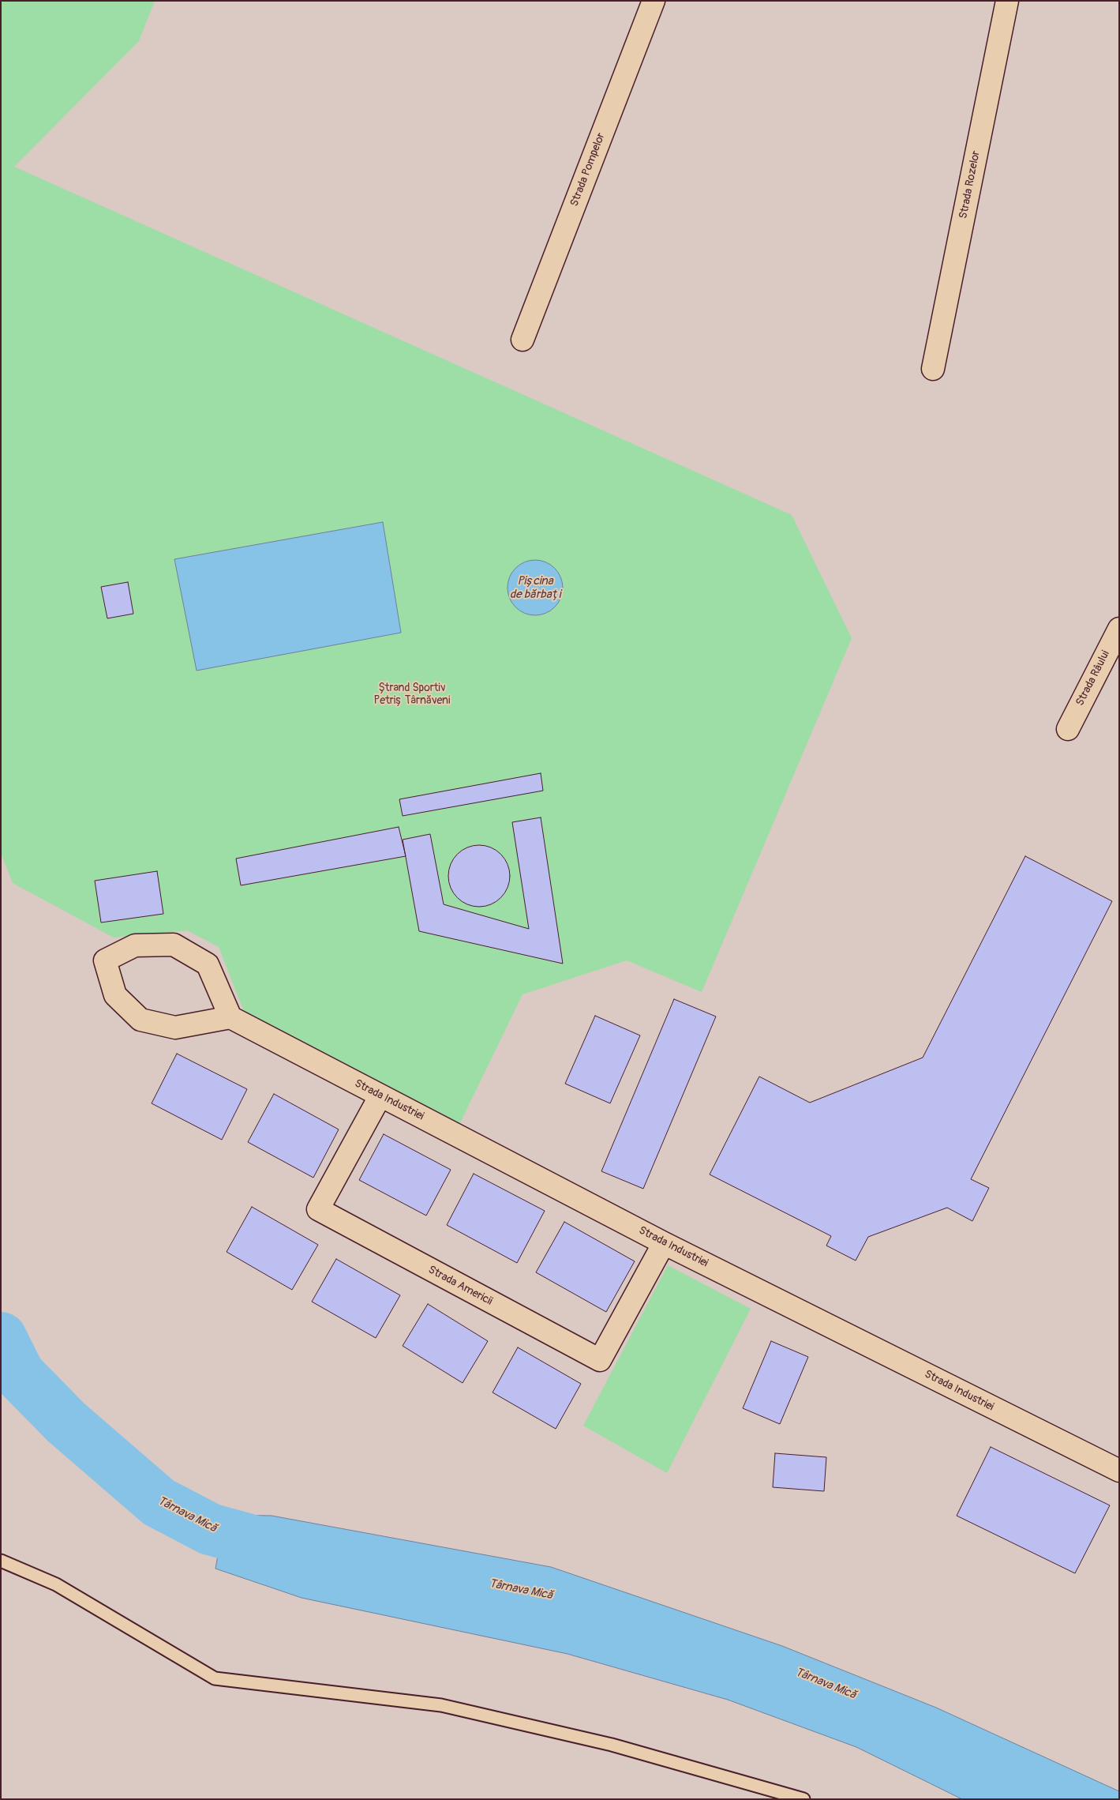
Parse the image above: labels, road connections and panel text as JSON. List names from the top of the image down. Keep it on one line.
{"streets":{"street":["Strada Pompelor","Strada Rozelor","Strada Râului","Strada Industriei","Strada Americii"]},"crossings":[["Strada Industriei","Strada Americii"]],"water":["Pișcina de bărbați","Târnava Mică"],"parks":["Ștrand Sportiv Petriș Târnăveni"]}
